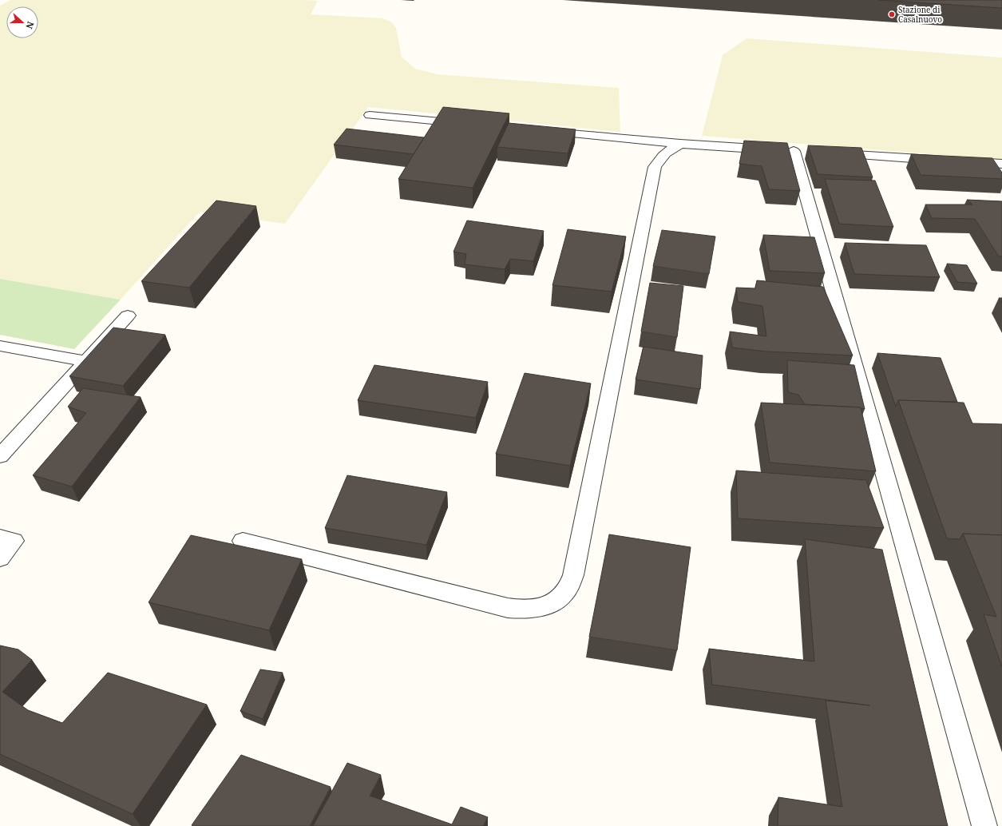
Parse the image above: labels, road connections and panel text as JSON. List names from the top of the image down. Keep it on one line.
{"places":["Stazione di Casalnuovo"],"north":"right"}
